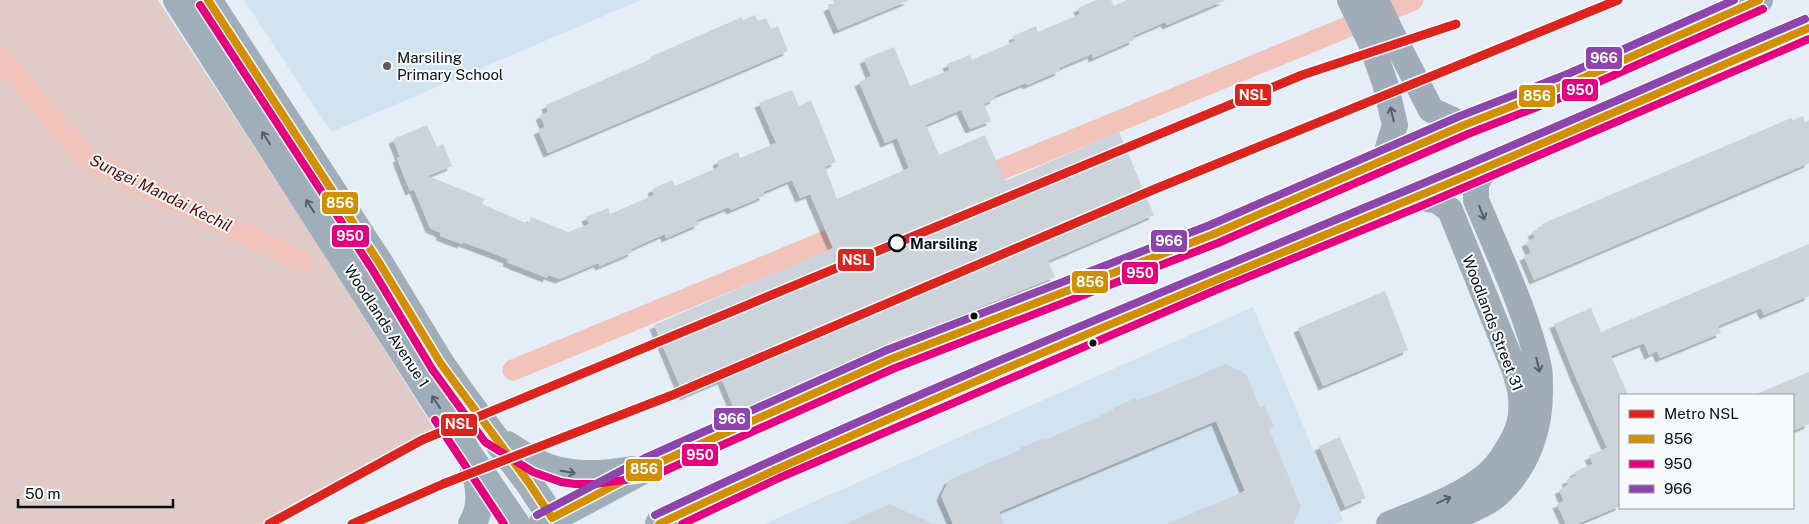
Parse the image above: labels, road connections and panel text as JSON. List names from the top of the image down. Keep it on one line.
{"streets":{"main road":["Woodlands Avenue 1"],"street":["Woodlands Street 31"]},"water":["Sungei Mandai Kechil"],"places":["Marsiling Primary School","Marsiling"],"lines":["metro line NSL","transit line 856","transit line 966","transit line 950"],"legend":["Metro NSL","856","950","966"],"scale_bar":"50 m"}
